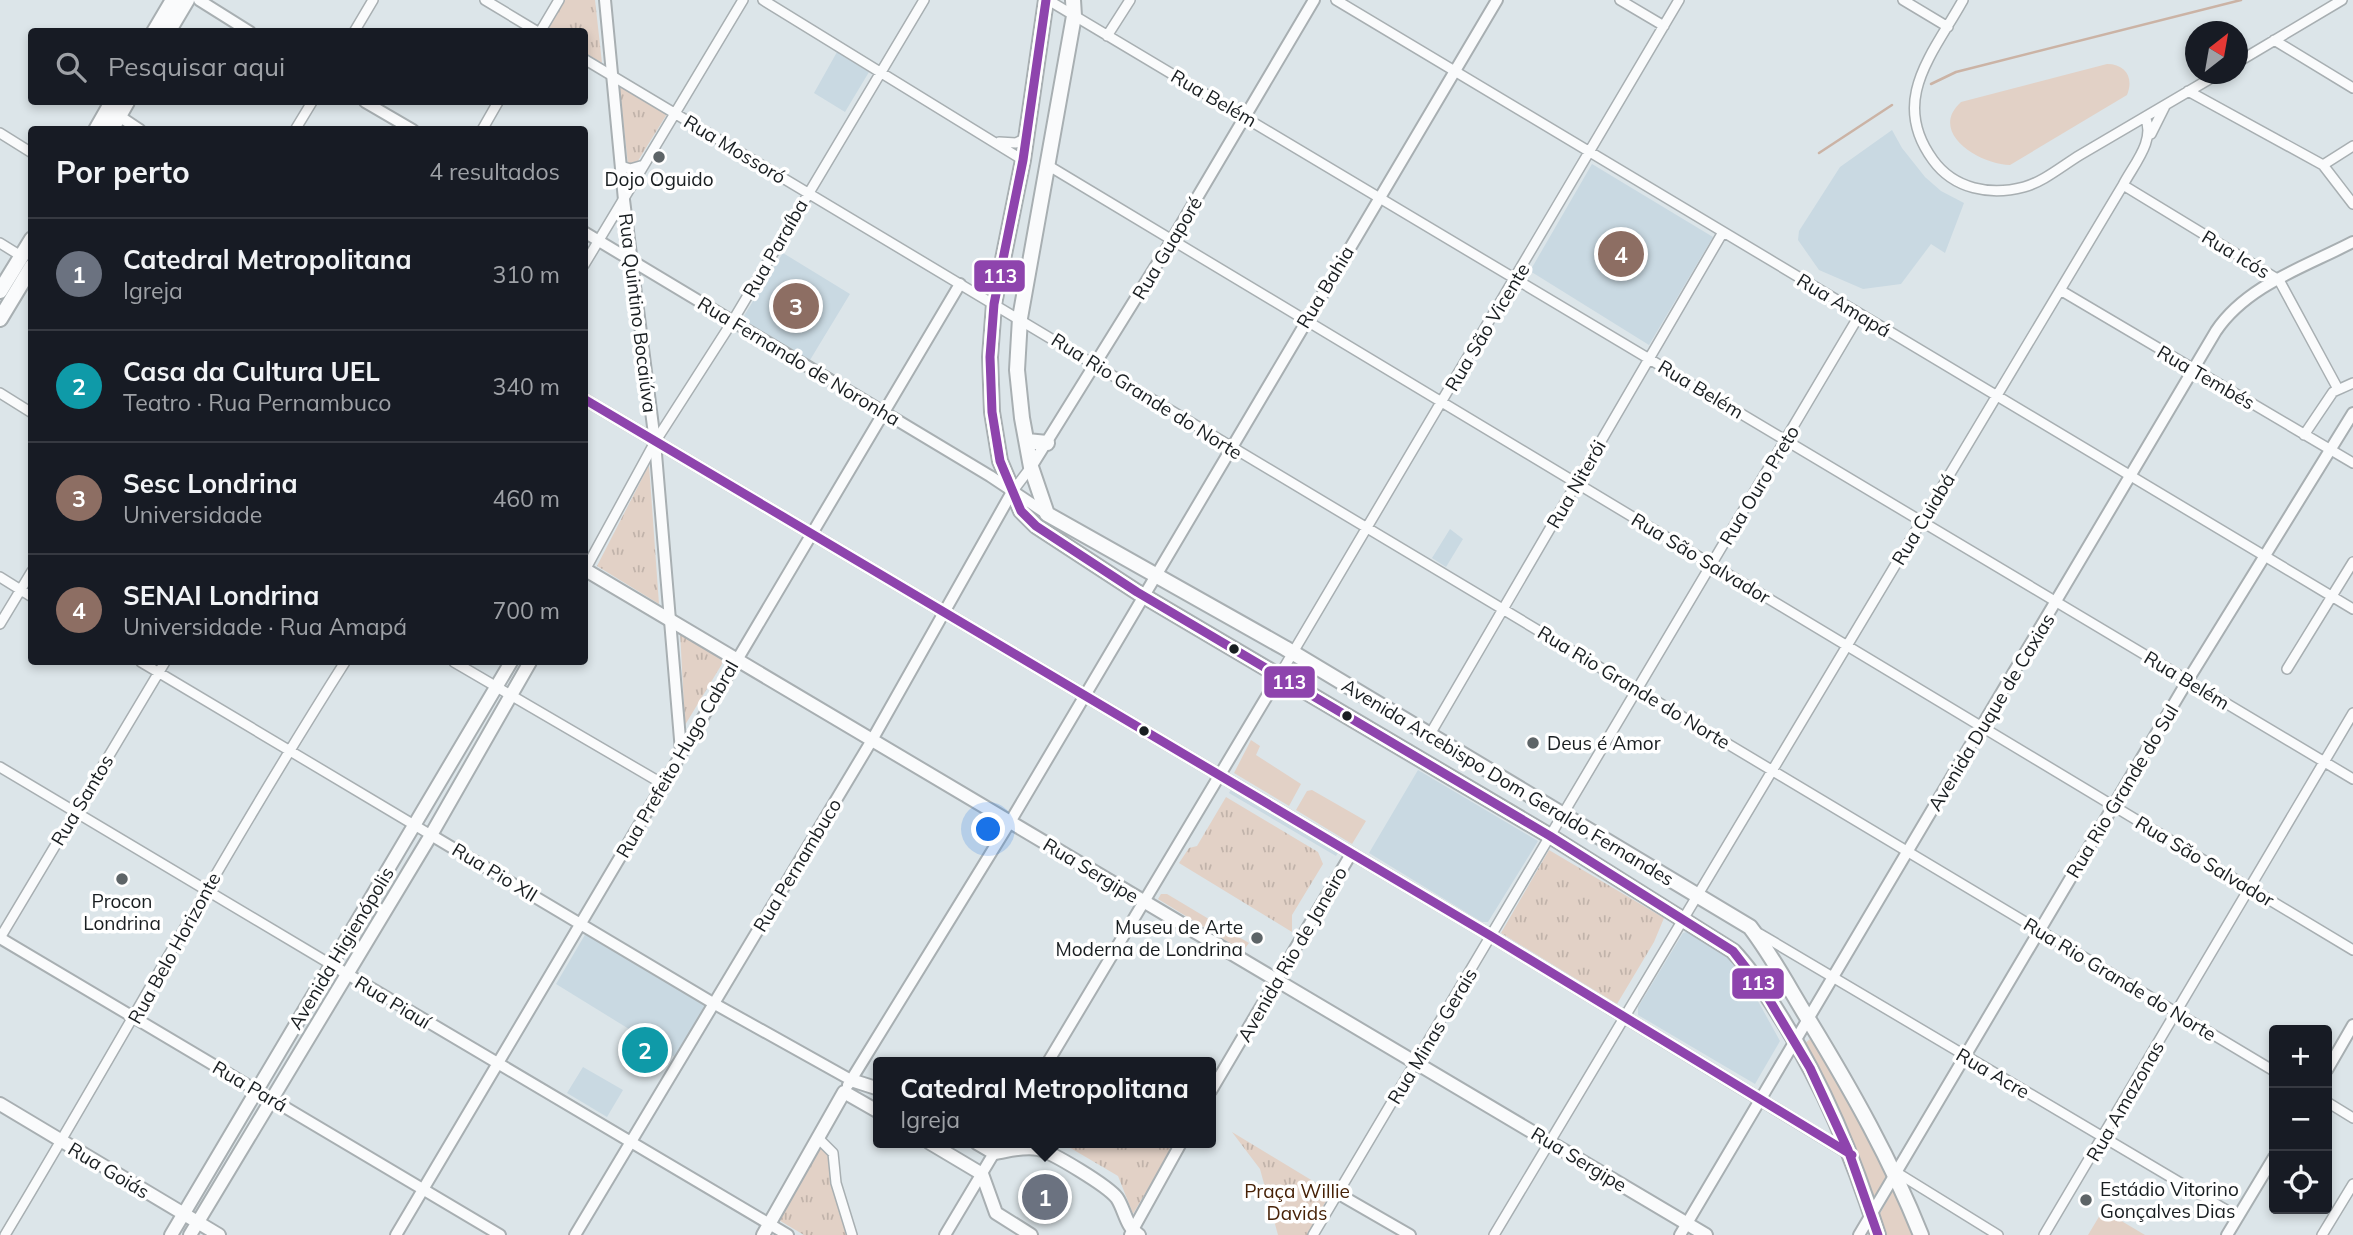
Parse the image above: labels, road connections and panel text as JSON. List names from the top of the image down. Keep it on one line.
{"streets":{"main road":["Avenida Arcebispo Dom Geraldo Fernandes","Rua Sergipe","Avenida Higienópolis","Rua Goiás"],"street":["Rua Belém","Rua Mossoró","Rua Paraíba","Rua Guaporé","Rua Icós","Rua Bahia","Rua Amapá","Rua Quintino Bocaiúva","Rua São Vicente","Rua Fernando de Noronha","Rua Tembés","Rua Rio Grande do Norte","Rua Niterói","Rua Ouro Preto","Rua Cuiabá","Rua São Salvador","Avenida Duque de Caxias","Rua Prefeito Hugo Cabral","Rua Rio Grande do Sul","Rua Santos","Rua Pernambuco","Rua Pio XII","Rua Belo Horizonte","Avenida Rio de Janeiro","Rua Piauí","Rua Minas Gerais","Rua Acre","Rua Pará","Rua Amazonas"]},"crossings":[["Rua Belém","Rua Guaporé"],["Rua Belém","Rua Bahia"],["Rua Belém","Rua São Vicente"],["Rua Belém","Rua Niterói"],["Rua Belém","Rua Ouro Preto"],["Rua Belém","Rua Cuiabá"],["Rua Belém","Avenida Duque de Caxias"],["Rua Belém","Avenida Arcebispo Dom Geraldo Fernandes"],["Rua Belém","Rua Rio Grande do Sul"],["Rua Belém","Rua Amazonas"],["Rua Mossoró","Rua Paraíba"],["Rua Mossoró","Rua Quintino Bocaiúva"],["Rua Mossoró","Rua Rio Grande do Norte"],["Rua Mossoró","Rua Prefeito Hugo Cabral"],["Rua Mossoró","Avenida Arcebispo Dom Geraldo Fernandes"],["Rua Paraíba","Rua Quintino Bocaiúva"],["Rua Paraíba","Rua Fernando de Noronha"],["Rua Guaporé","Rua Fernando de Noronha"],["Rua Guaporé","Rua Rio Grande do Norte"],["Rua Guaporé","Rua São Salvador"],["Rua Guaporé","Avenida Arcebispo Dom Geraldo Fernandes"],["Rua Guaporé","Rua Pernambuco"],["Rua Icós","Rua Cuiabá"],["Rua Icós","Avenida Duque de Caxias"],["Rua Bahia","Rua Amapá"],["Rua Bahia","Rua Rio Grande do Norte"],["Rua Bahia","Rua São Salvador"],["Rua Bahia","Avenida Arcebispo Dom Geraldo Fernandes"],["Rua Bahia","Rua Sergipe"],["Rua Bahia","Rua Pio XII"],["Rua Amapá","Rua São Vicente"],["Rua Amapá","Rua Niterói"],["Rua Amapá","Rua Ouro Preto"],["Rua Amapá","Rua Cuiabá"],["Rua Amapá","Avenida Duque de Caxias"],["Rua Amapá","Rua Rio Grande do Sul"],["Rua Quintino Bocaiúva","Rua Fernando de Noronha"],["Rua Quintino Bocaiúva","Rua Prefeito Hugo Cabral"],["Rua Quintino Bocaiúva","Rua Sergipe"],["Rua São Vicente","Rua Rio Grande do Norte"],["Rua São Vicente","Rua São Salvador"],["Rua São Vicente","Avenida Arcebispo Dom Geraldo Fernandes"],["Rua Fernando de Noronha","Rua Prefeito Hugo Cabral"],["Rua Fernando de Noronha","Avenida Arcebispo Dom Geraldo Fernandes"],["Rua Fernando de Noronha","Rua Pernambuco"],["Rua Tembés","Rua Cuiabá"],["Rua Tembés","Avenida Duque de Caxias"],["Rua Tembés","Rua Rio Grande do Sul"],["Rua Rio Grande do Norte","Rua Niterói"],["Rua Rio Grande do Norte","Rua Ouro Preto"],["Rua Rio Grande do Norte","Rua Cuiabá"],["Rua Rio Grande do Norte","Avenida Duque de Caxias"],["Rua Rio Grande do Norte","Avenida Arcebispo Dom Geraldo Fernandes"],["Rua Rio Grande do Norte","Rua Rio Grande do Sul"],["Rua Rio Grande do Norte","Rua Amazonas"],["Rua Niterói","Rua São Salvador"],["Rua Niterói","Avenida Arcebispo Dom Geraldo Fernandes"],["Rua Ouro Preto","Rua São Salvador"],["Rua Ouro Preto","Avenida Arcebispo Dom Geraldo Fernandes"],["Rua Ouro Preto","Rua Minas Gerais"],["Rua Cuiabá","Rua São Salvador"],["Rua Cuiabá","Avenida Arcebispo Dom Geraldo Fernandes"],["Rua Cuiabá","Rua Sergipe"],["Rua São Salvador","Avenida Duque de Caxias"],["Rua São Salvador","Rua Rio Grande do Sul"],["Rua São Salvador","Rua Amazonas"],["Avenida Duque de Caxias","Avenida Arcebispo Dom Geraldo Fernandes"],["Avenida Duque de Caxias","Rua Sergipe"],["Avenida Duque de Caxias","Rua Acre"],["Rua Prefeito Hugo Cabral","Rua Sergipe"],["Rua Prefeito Hugo Cabral","Rua Pio XII"],["Rua Prefeito Hugo Cabral","Rua Piauí"],["Rua Prefeito Hugo Cabral","Rua Pará"],["Avenida Arcebispo Dom Geraldo Fernandes","Rua Rio Grande do Sul"],["Avenida Arcebispo Dom Geraldo Fernandes","Rua Pernambuco"],["Avenida Arcebispo Dom Geraldo Fernandes","Rua Minas Gerais"],["Avenida Arcebispo Dom Geraldo Fernandes","Rua Acre"],["Rua Rio Grande do Sul","Rua Acre"],["Rua Santos","Rua Pio XII"],["Rua Santos","Rua Piauí"],["Rua Santos","Rua Pará"],["Rua Pernambuco","Rua Sergipe"],["Rua Pernambuco","Rua Pio XII"],["Rua Pernambuco","Rua Piauí"],["Rua Sergipe","Avenida Rio de Janeiro"],["Rua Sergipe","Rua Minas Gerais"],["Rua Pio XII","Rua Belo Horizonte"],["Rua Pio XII","Avenida Higienópolis"],["Rua Belo Horizonte","Rua Piauí"],["Rua Belo Horizonte","Rua Pará"],["Rua Belo Horizonte","Rua Goiás"],["Avenida Higienópolis","Rua Piauí"],["Avenida Higienópolis","Rua Pará"],["Avenida Higienópolis","Rua Goiás"],["Rua Acre","Rua Amazonas"]],"parks":["Praça Willie Davids"],"places":["Dojo Oguido","Deus é Amor","Procon Londrina","Museu de Arte Moderna de Londrina","Estádio Vitorino Gonçalves Dias"],"lines":["transit line 113"],"north":"top right","page":{"search":"Pesquisar aqui","heading":["Por perto","4 resultados"],"list":[{"mark":"1","name":"Catedral Metropolitana","note":"Igreja","value":"310 m"},{"mark":"2","name":"Casa da Cultura UEL","note":"Teatro · Rua Pernambuco","value":"340 m"},{"mark":"3","name":"Sesc Londrina","note":"Universidade","value":"460 m"},{"mark":"4","name":"SENAI Londrina","note":"Universidade · Rua Amapá","value":"700 m"}],"pins":["4","3","2","1"],"map_buttons":["+","−"],"popup":["Catedral Metropolitana","Igreja"]}}
